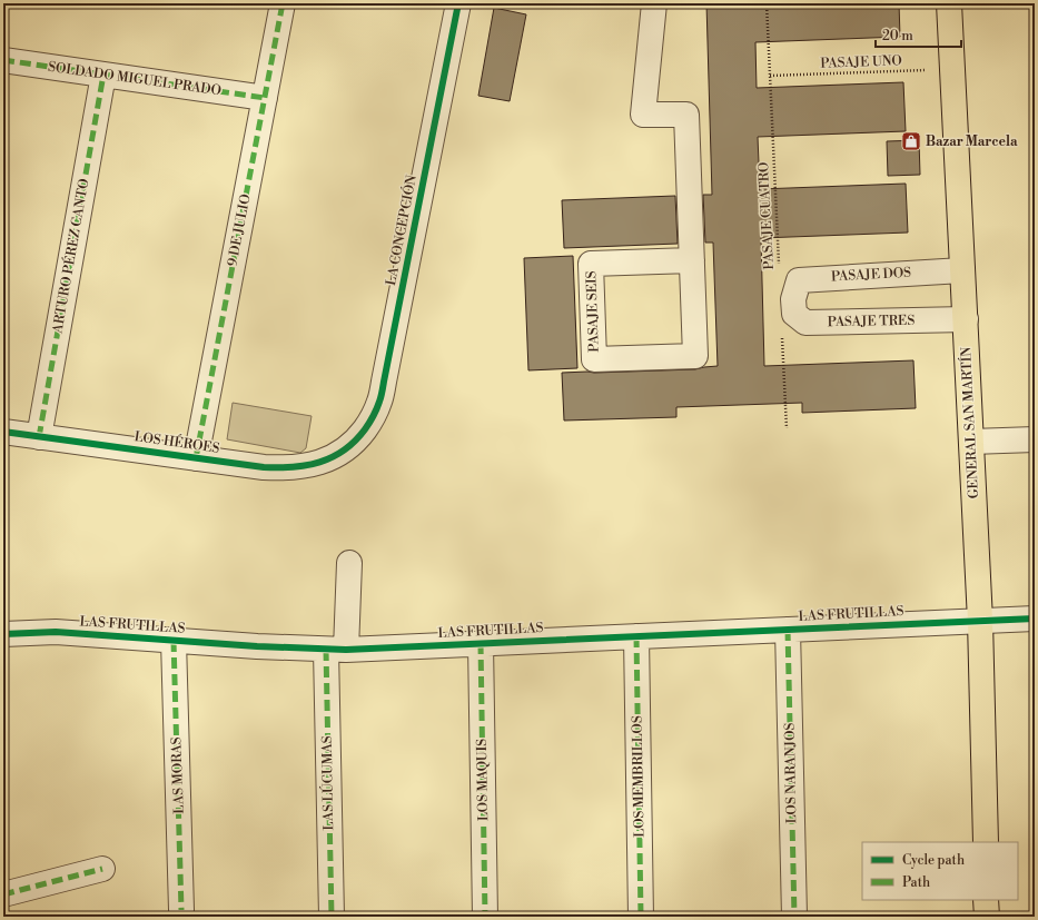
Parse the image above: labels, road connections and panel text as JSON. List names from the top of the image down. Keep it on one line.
{"streets":{"main road":["GENERAL SAN MARTÍN"],"street":["SOLDADO MIGUEL PRADO","9 DE JULIO","LA CONCEPCIÓN","ARTURO PÉREZ CANTO","PASAJE DOS","PASAJE SEIS","PASAJE TRES","LOS HÉROES","LAS FRUTILLAS","LOS NARANJOS","LAS MORAS","LOS MEMBRILLOS","LOS MAQUIS","LAS LÚCUMAS"],"path":["PASAJE UNO","PASAJE CUATRO"]},"crossings":[["PASAJE UNO","PASAJE CUATRO"],["PASAJE UNO","GENERAL SAN MARTÍN"],["SOLDADO MIGUEL PRADO","9 DE JULIO"],["SOLDADO MIGUEL PRADO","ARTURO PÉREZ CANTO"],["9 DE JULIO","LOS HÉROES"],["LA CONCEPCIÓN","LOS HÉROES"],["ARTURO PÉREZ CANTO","LOS HÉROES"],["PASAJE DOS","PASAJE TRES"],["PASAJE DOS","GENERAL SAN MARTÍN"],["PASAJE TRES","GENERAL SAN MARTÍN"],["GENERAL SAN MARTÍN","LAS FRUTILLAS"],["LAS FRUTILLAS","LOS NARANJOS"],["LAS FRUTILLAS","LAS MORAS"],["LAS FRUTILLAS","LOS MEMBRILLOS"],["LAS FRUTILLAS","LOS MAQUIS"],["LAS FRUTILLAS","LAS LÚCUMAS"]],"places":{"shop":["Bazar Marcela"]},"legend":["Cycle path","Path"],"scale_bar":"20 m"}
